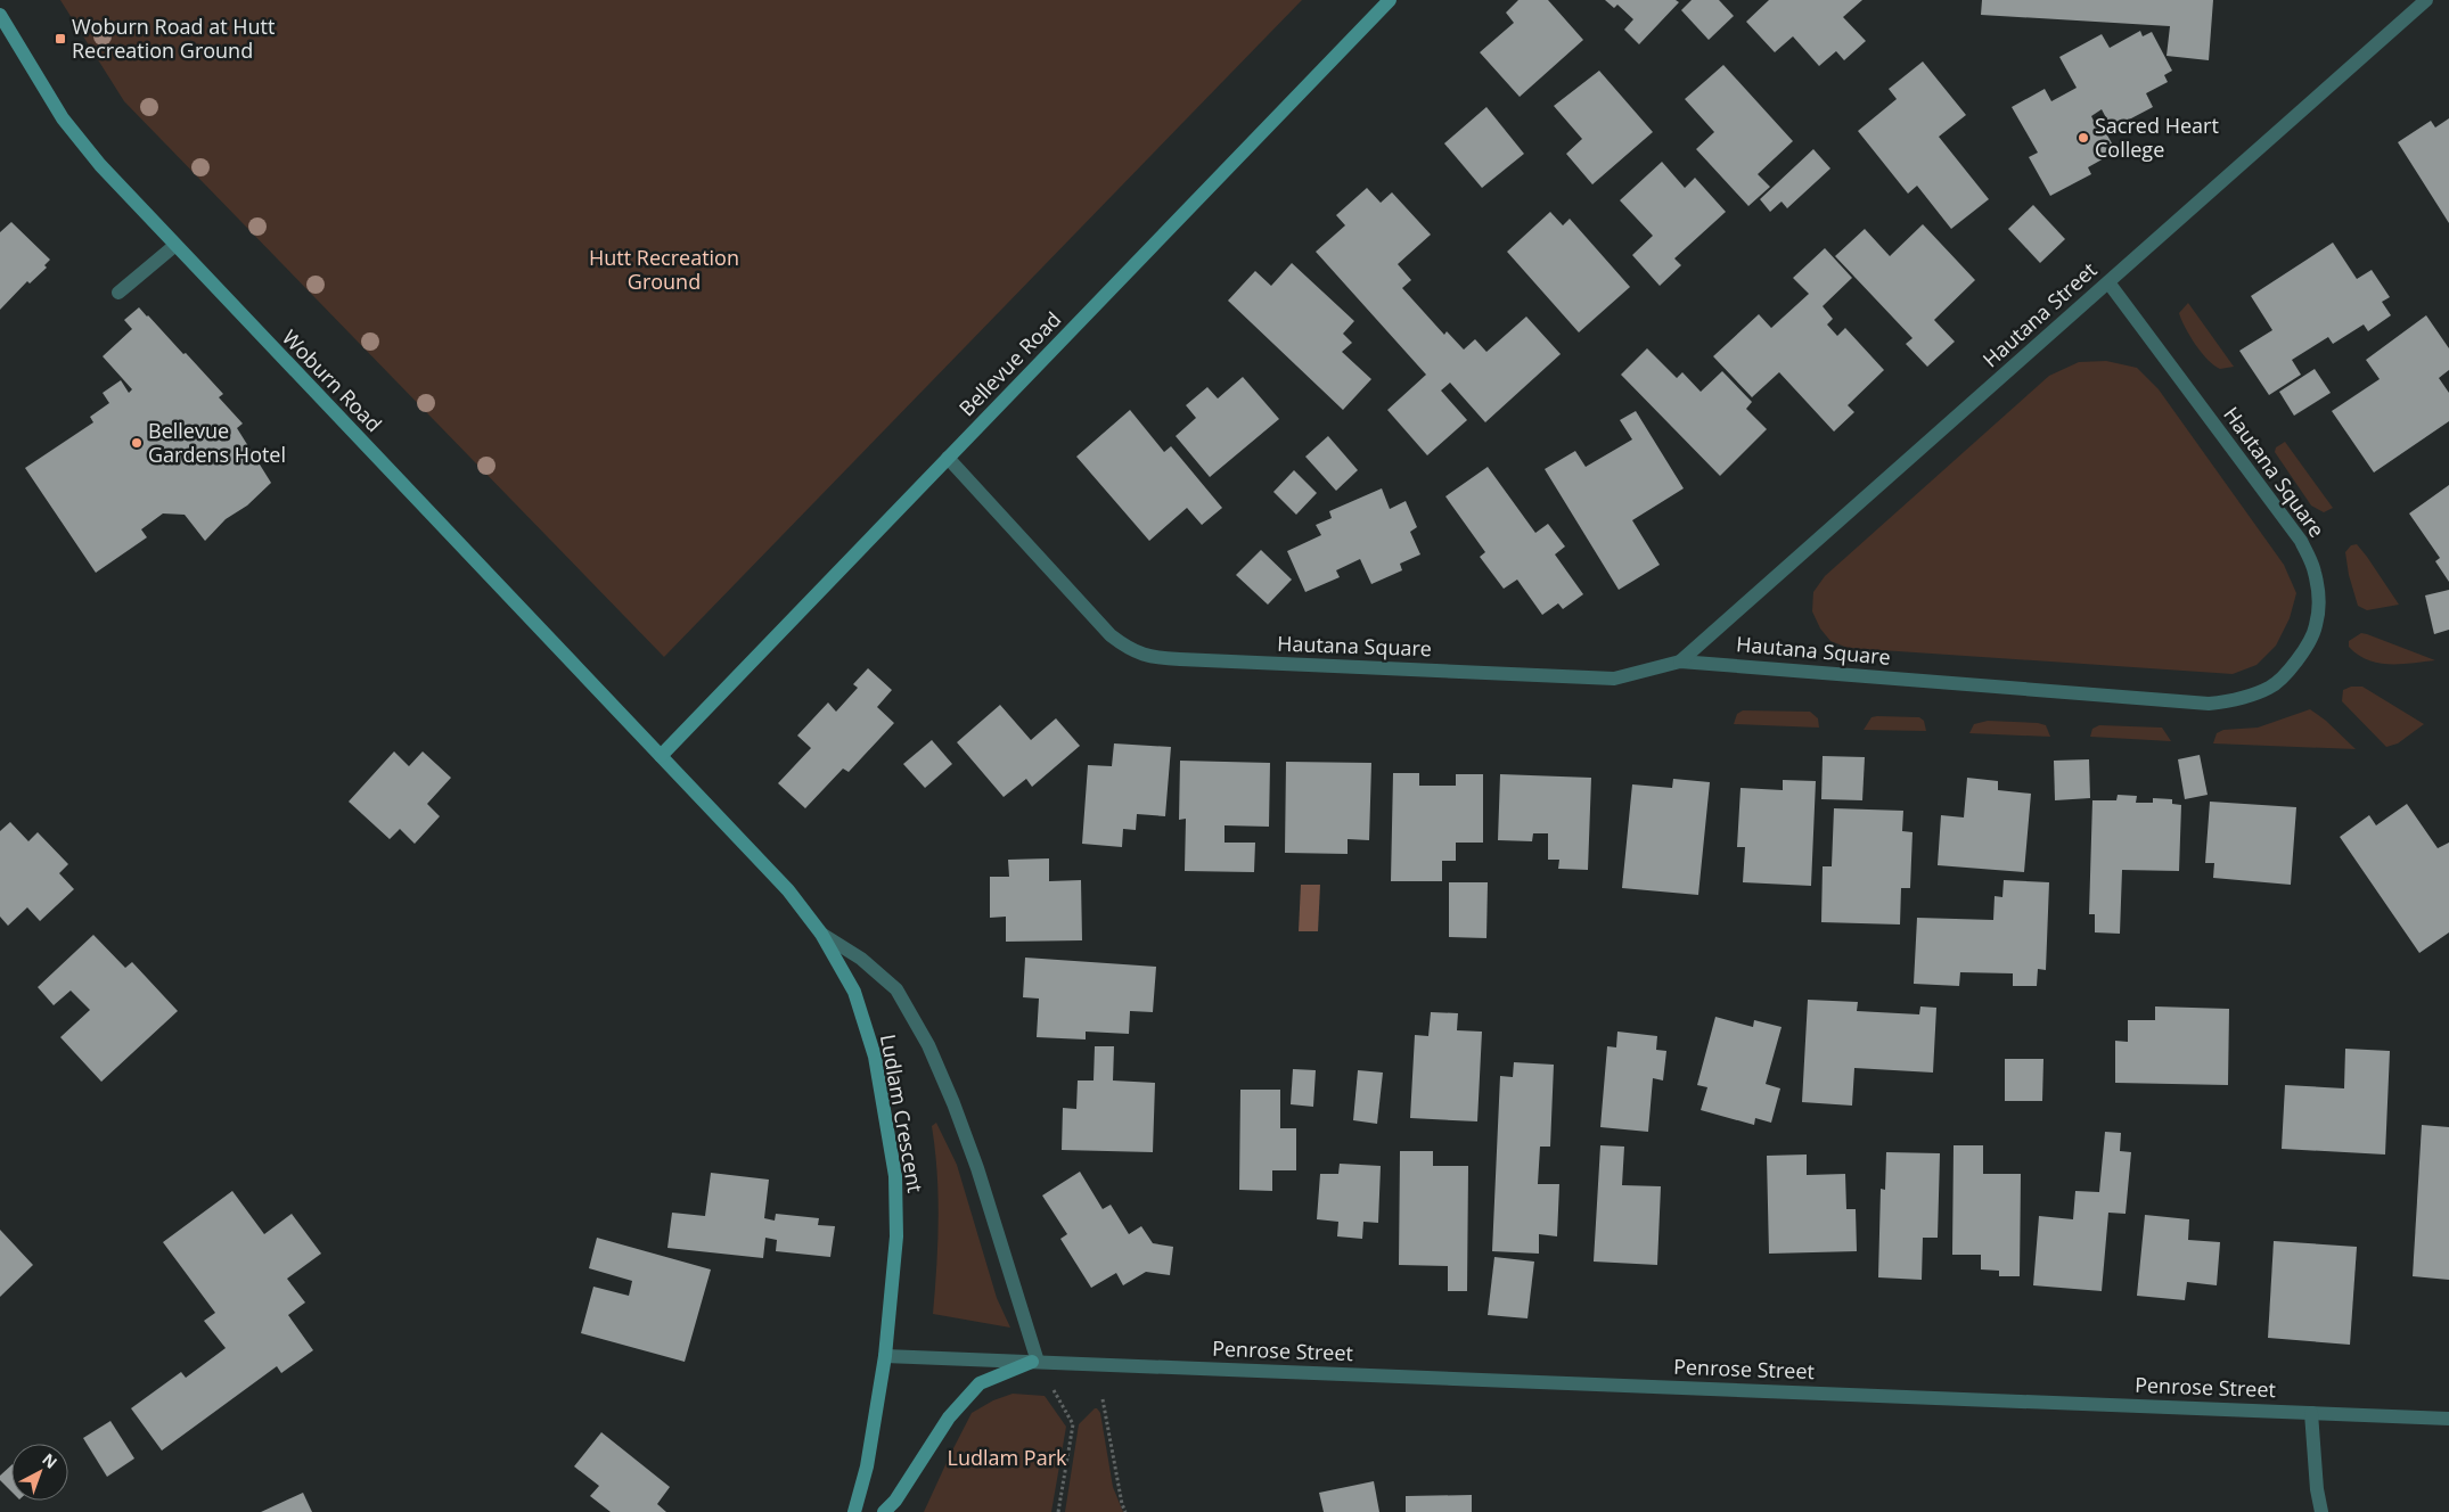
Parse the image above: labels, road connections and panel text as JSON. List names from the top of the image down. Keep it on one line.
{"streets":{"main road":["Bellevue Road","Woburn Road","Ludlam Crescent"],"street":["Hautana Street","Hautana Square","Penrose Street"]},"crossings":[["Hautana Street","Hautana Square"],["Bellevue Road","Woburn Road"],["Bellevue Road","Hautana Square"],["Bellevue Road","Ludlam Crescent"],["Woburn Road","Ludlam Crescent"],["Ludlam Crescent","Penrose Street"]],"parks":["Hutt Recreation Ground","Ludlam Park"],"places":{"transit":["Woburn Road at Hutt Recreation Ground"],"other":["Sacred Heart College","Bellevue Gardens Hotel"]},"north":"top right"}
